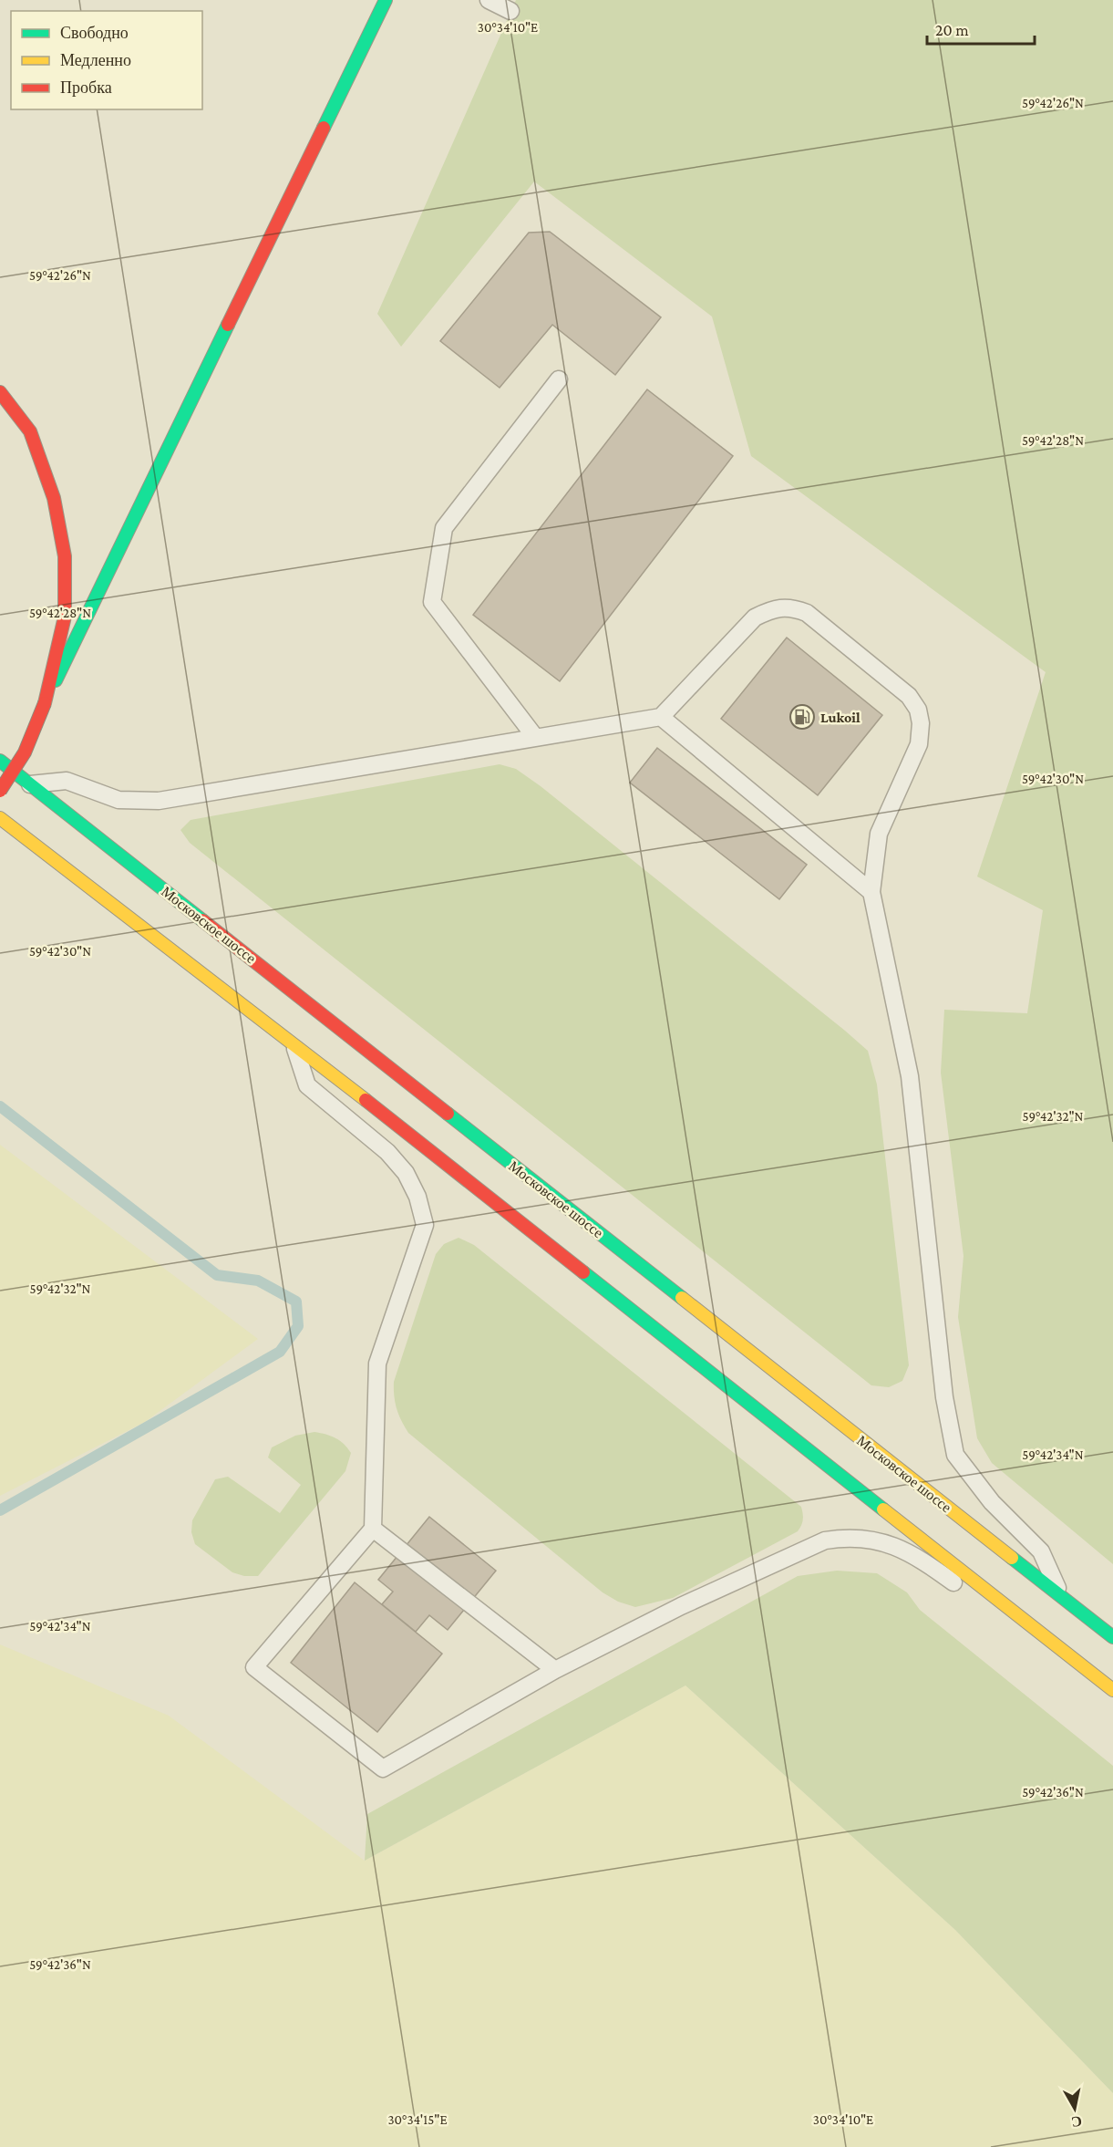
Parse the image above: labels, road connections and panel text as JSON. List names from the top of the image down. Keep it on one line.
{"streets":{"main road":["Московское шоссе"]},"places":{"fuel station":["Lukoil"]},"legend":["Свободно","Медленно","Пробка"],"scale_bar":"20 m","north":"bottom","coordinates":["30°34'10\"E","59°42'26\"N","59°42'28\"N","59°42'30\"N","59°42'32\"N","59°42'34\"N","59°42'36\"N","30°34'15\"E"]}
